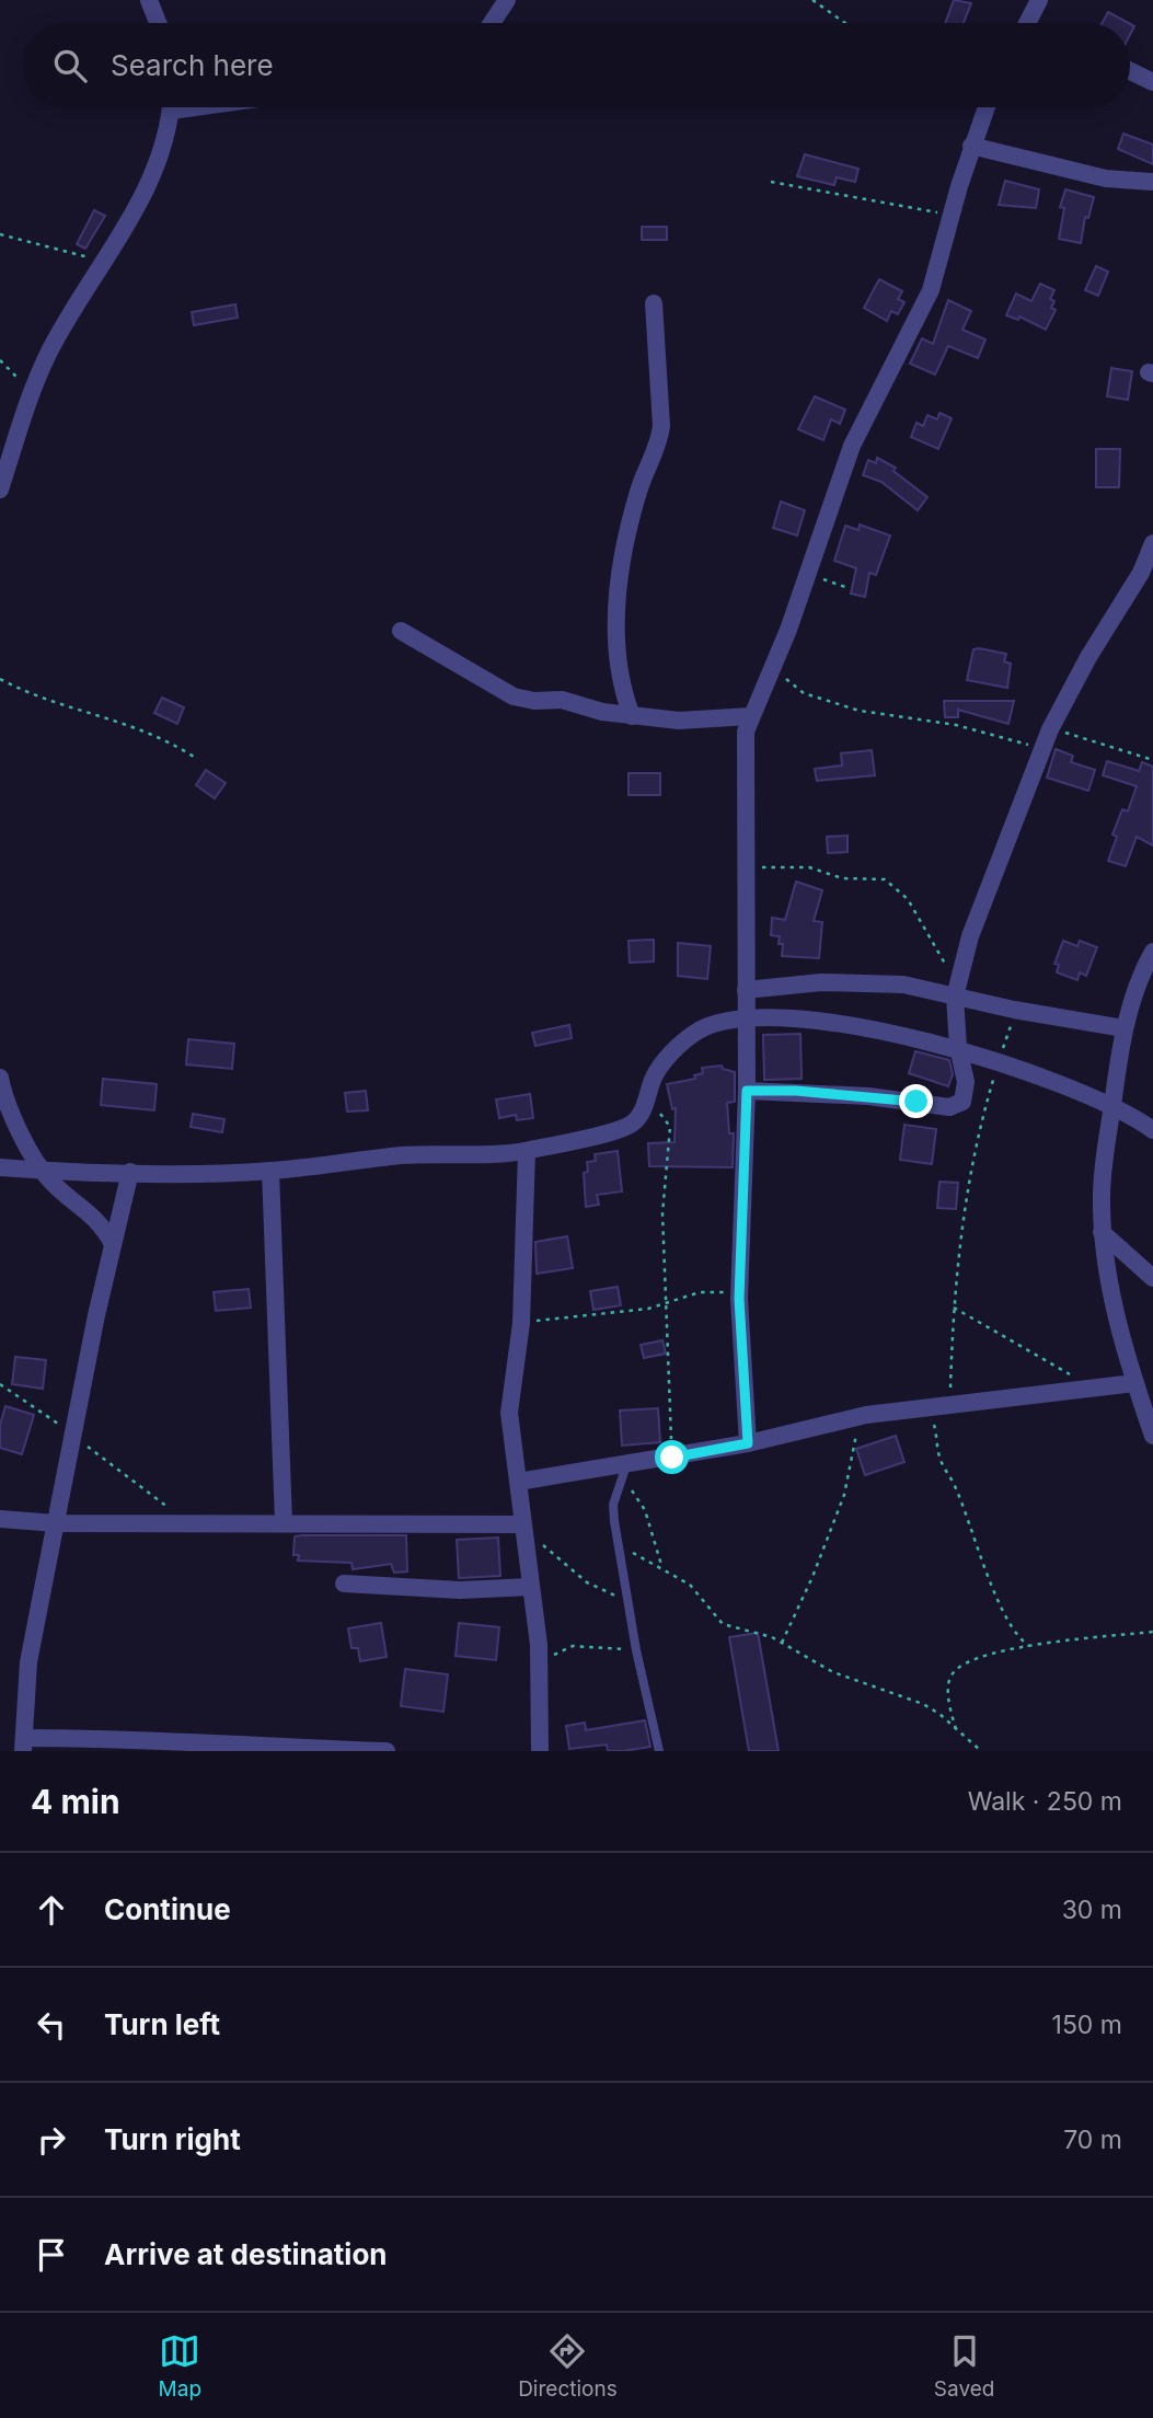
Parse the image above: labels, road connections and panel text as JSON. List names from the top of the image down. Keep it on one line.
{"page":{"search":"Search here","heading":["4 min","Walk · 250 m"],"list":[["Continue","30 m"],["Turn left","150 m"],["Turn right","70 m"],"Arrive at destination"],"nav":["Map","Directions","Saved"]}}
